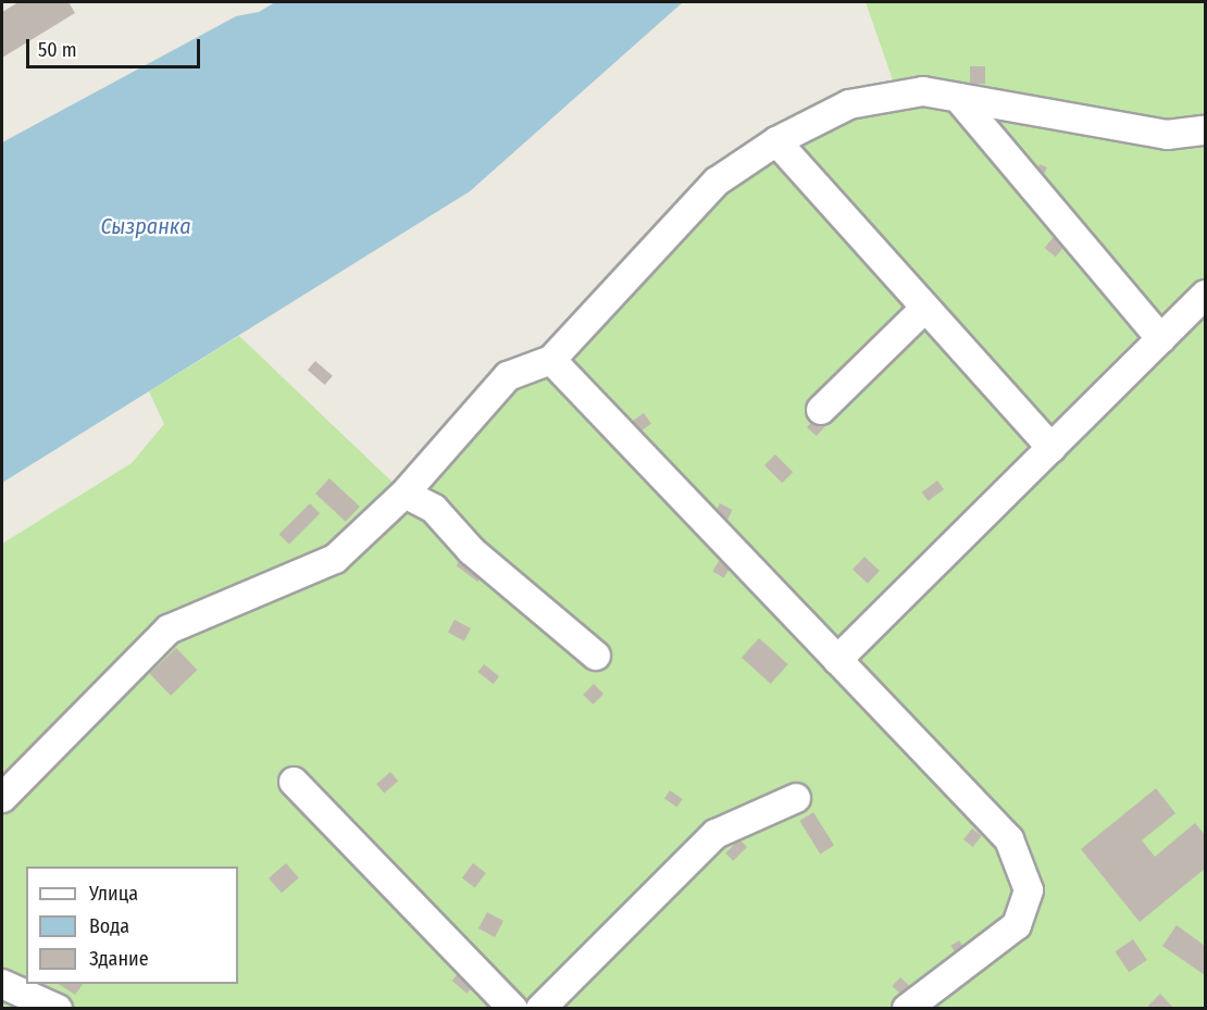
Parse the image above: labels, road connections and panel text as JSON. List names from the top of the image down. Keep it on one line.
{"water":["Сызранка"],"legend":["Улица","Вода","Здание"],"scale_bar":"50 m"}
